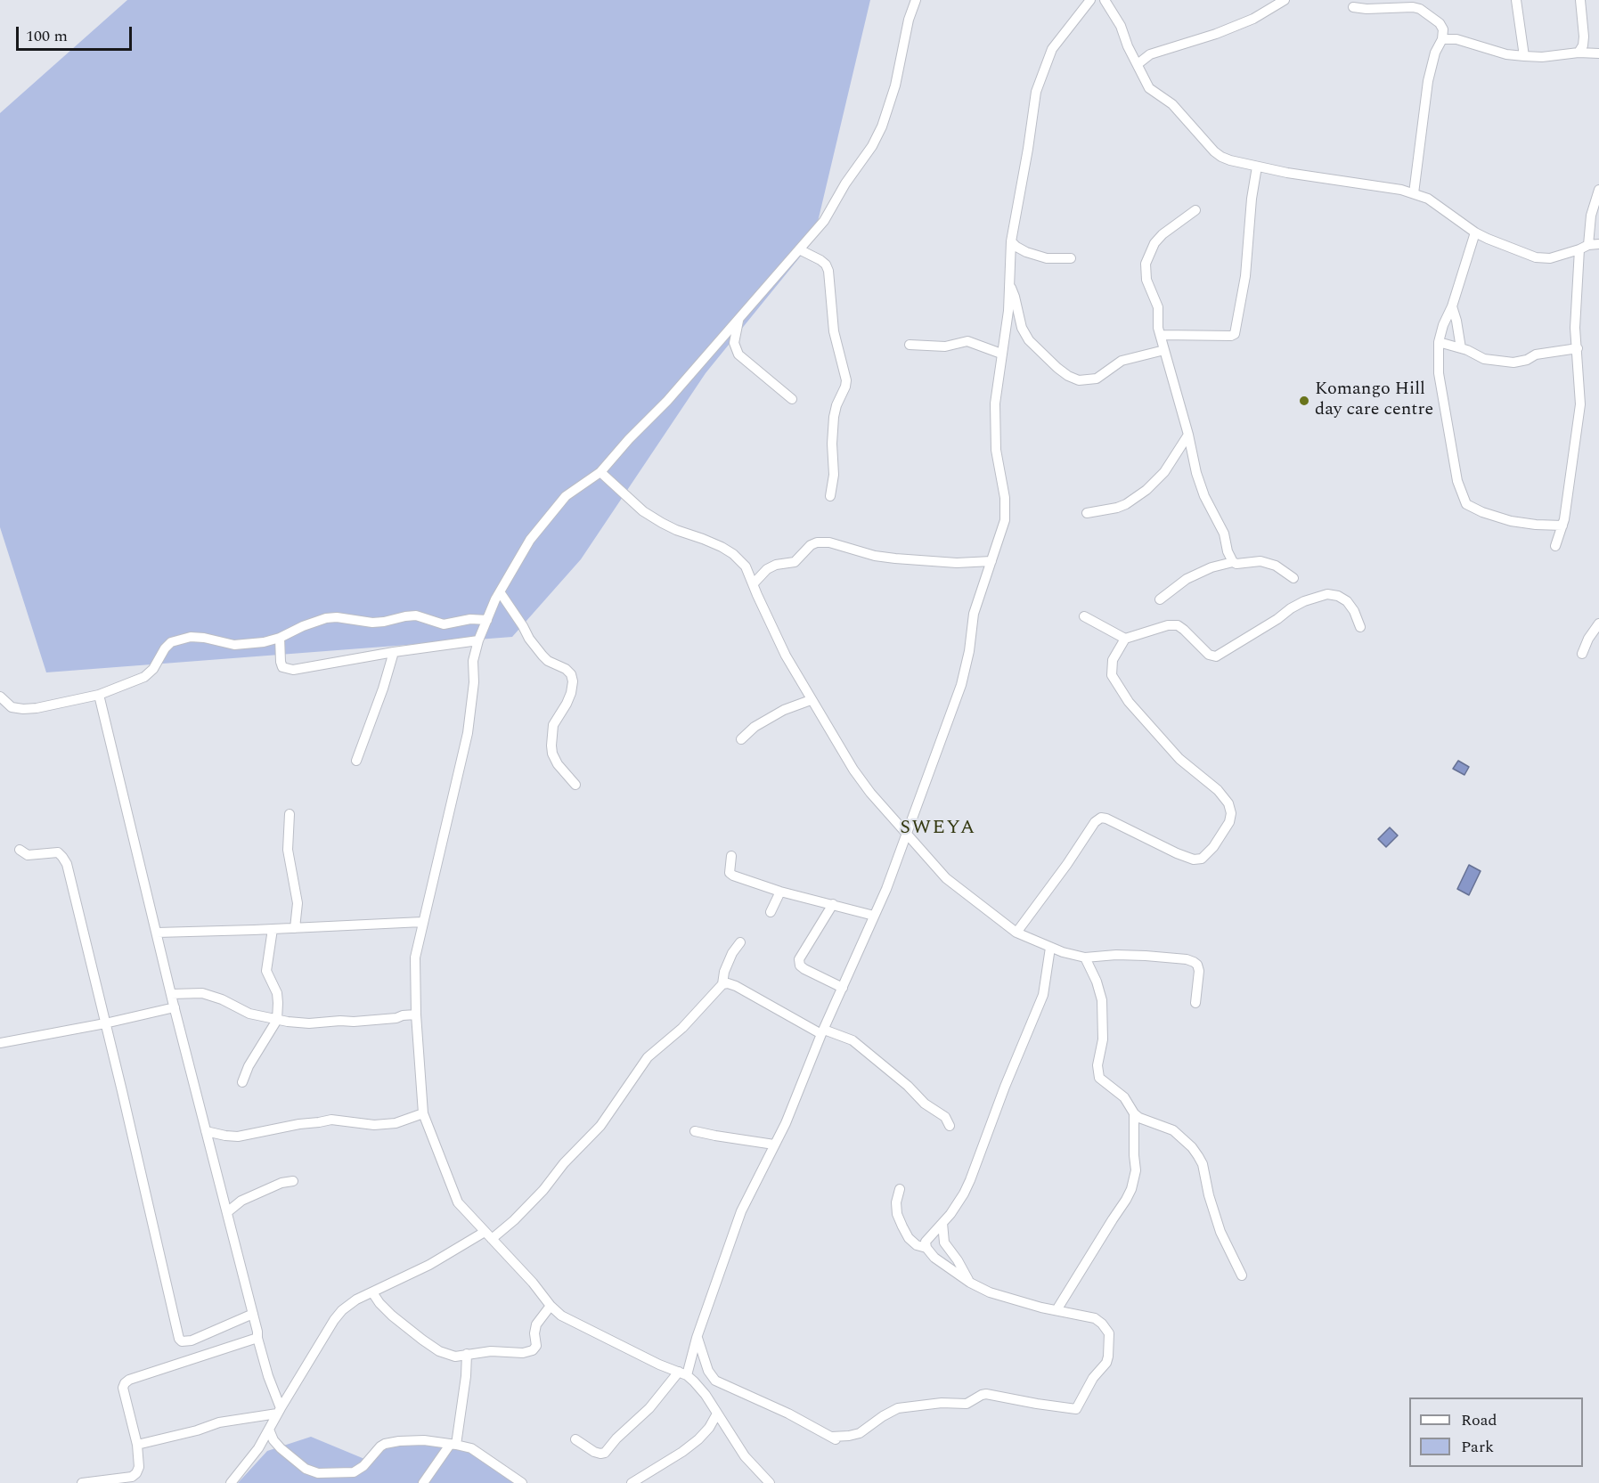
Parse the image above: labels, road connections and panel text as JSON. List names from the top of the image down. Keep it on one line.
{"districts":["SWEYA"],"places":["Komango Hill day care centre"],"legend":["Road","Park"],"scale_bar":"100 m"}
